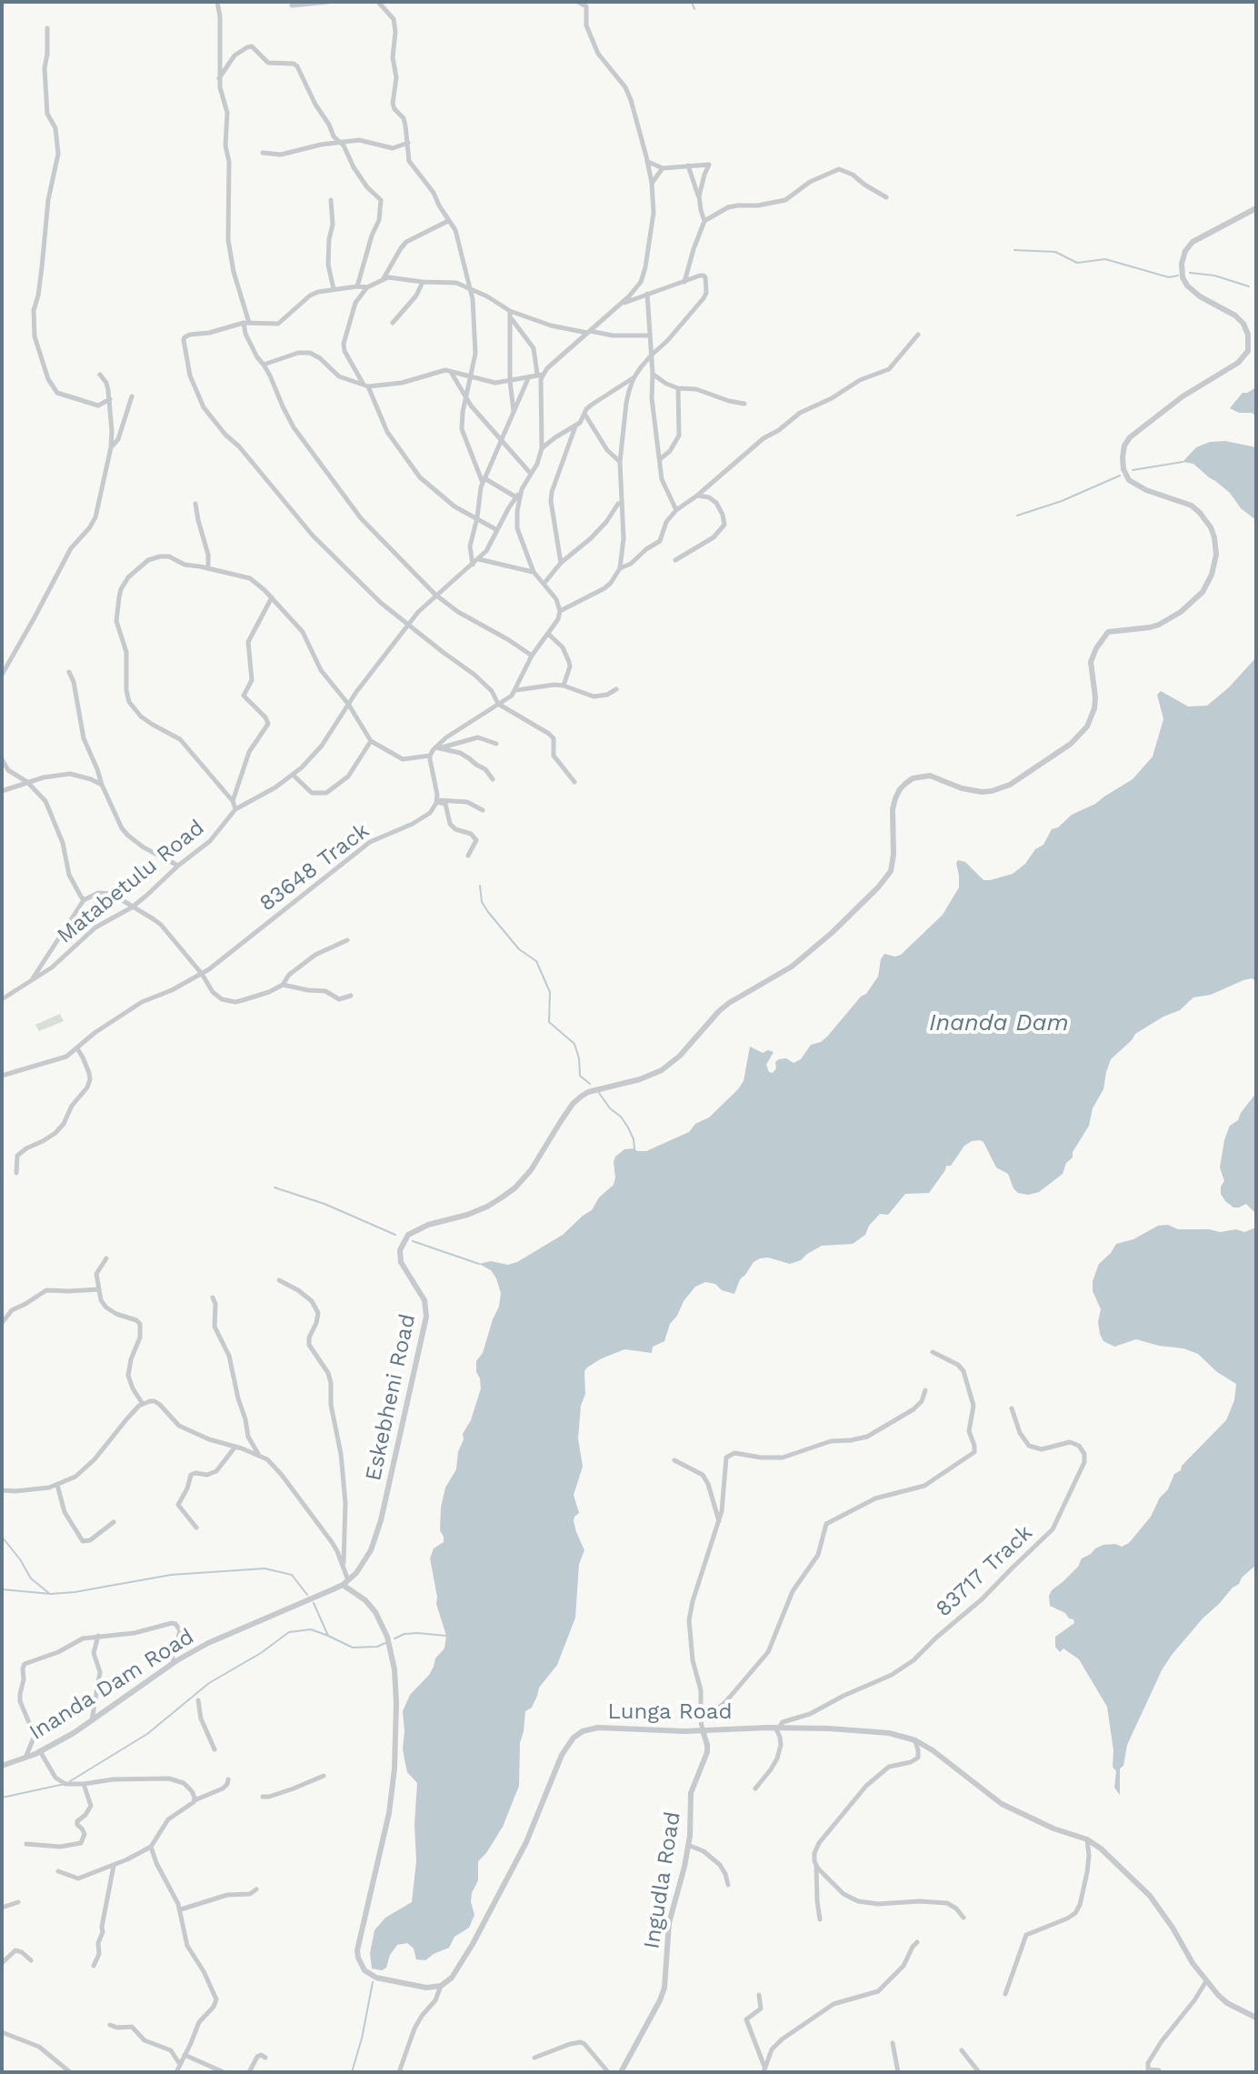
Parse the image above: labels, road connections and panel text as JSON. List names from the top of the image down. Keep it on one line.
{"streets":{"street":["83648 Track","Matabetulu Road","Eskebheni Road","83717 Track","Inanda Dam Road","Lunga Road","Ingudla Road"]},"crossings":[["Eskebheni Road","Inanda Dam Road"],["83717 Track","Lunga Road"],["Lunga Road","Ingudla Road"]],"water":["Inanda Dam"]}
